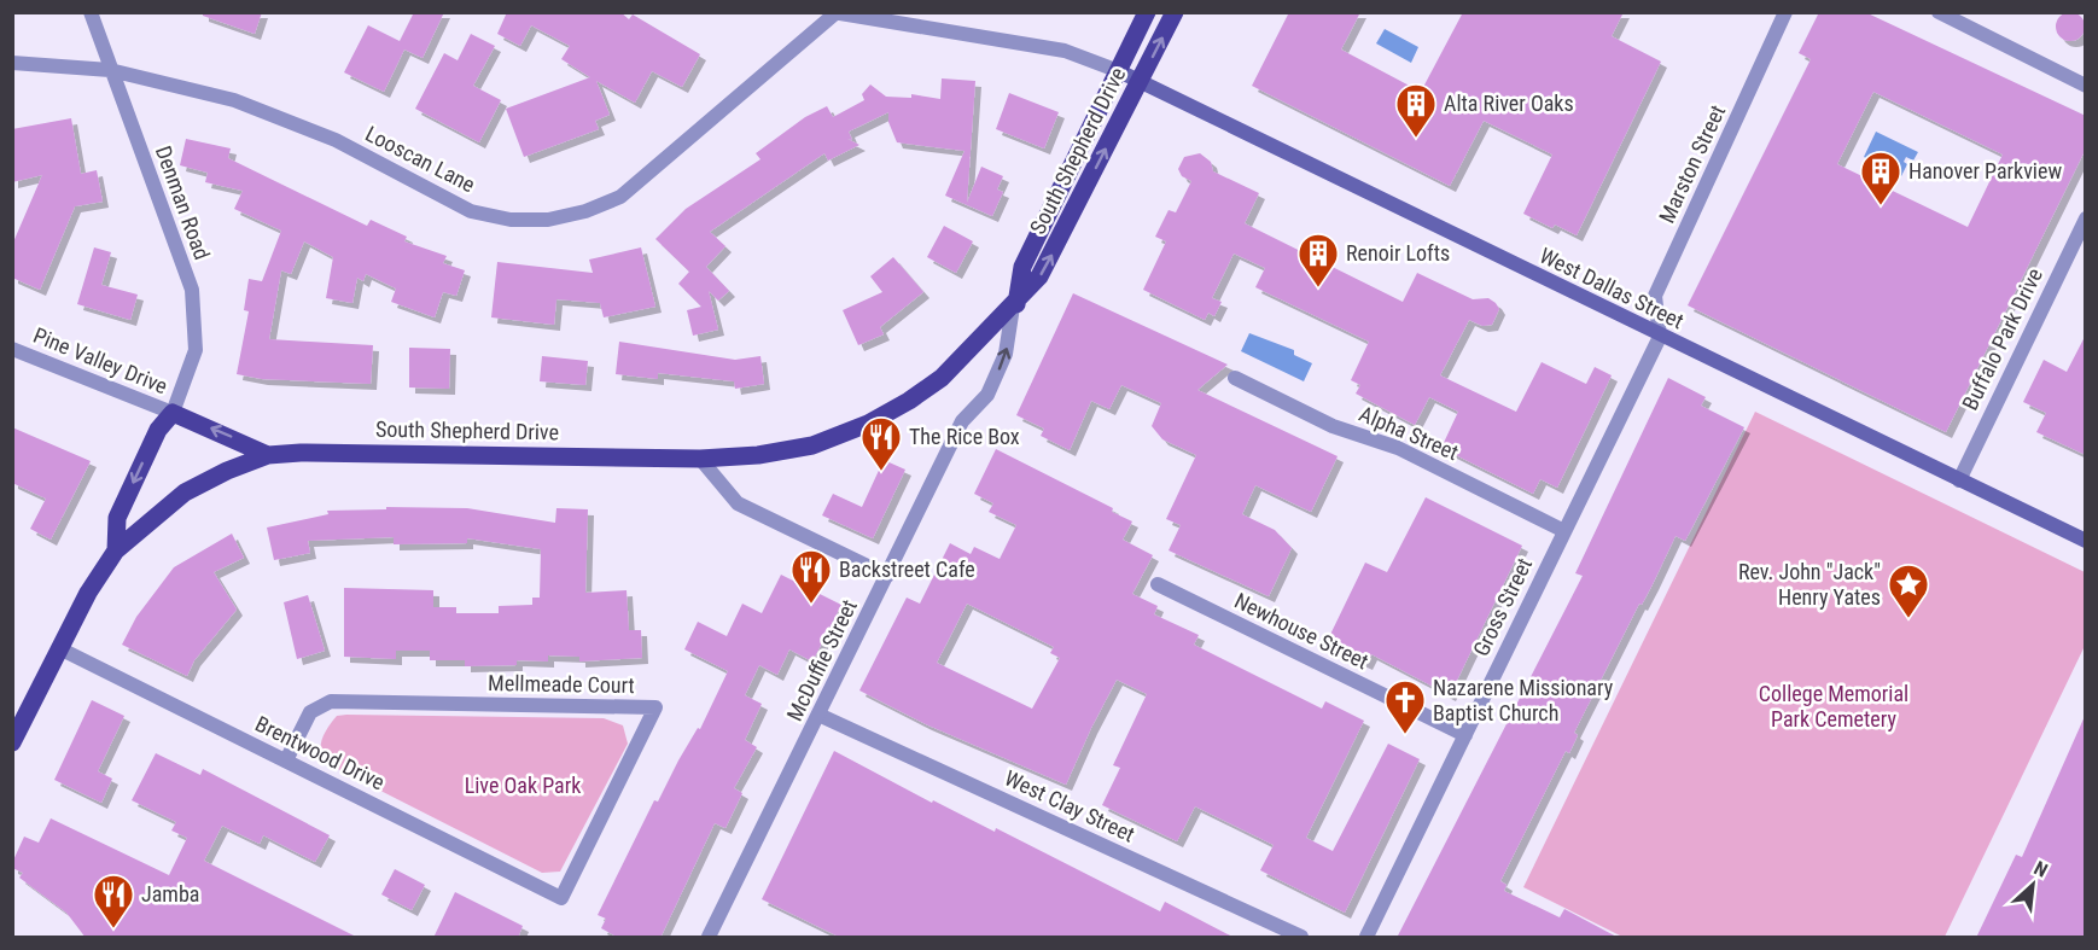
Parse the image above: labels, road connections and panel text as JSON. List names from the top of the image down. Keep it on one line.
{"streets":{"main road":["South Shepherd Drive","West Dallas Street"],"street":["Looscan Lane","Marston Street","Denman Road","Buffalo Park Drive","Pine Valley Drive","Alpha Street","Gross Street","Newhouse Street","McDuffie Street","Mellmeade Court","Brentwood Drive","West Clay Street"]},"crossings":[["South Shepherd Drive","West Dallas Street"],["South Shepherd Drive","McDuffie Street"],["South Shepherd Drive","Brentwood Drive"],["Looscan Lane","Denman Road"],["Marston Street","West Dallas Street"],["Marston Street","Gross Street"],["Denman Road","Pine Valley Drive"],["West Dallas Street","Buffalo Park Drive"],["West Dallas Street","Gross Street"],["Alpha Street","Gross Street"],["Gross Street","Newhouse Street"],["McDuffie Street","West Clay Street"],["Mellmeade Court","Brentwood Drive"]],"one_way":["McDuffie Street"],"parks":["College Memorial Park Cemetery","Live Oak Park"],"places":{"building":["Alta River Oaks","Hanover Parkview","Renoir Lofts"],"restaurant":["The Rice Box","Backstreet Cafe","Jamba"],"place":["Rev. John \"Jack\" Henry Yates"],"church":["Nazarene Missionary Baptist Church"]},"north":"top right"}
